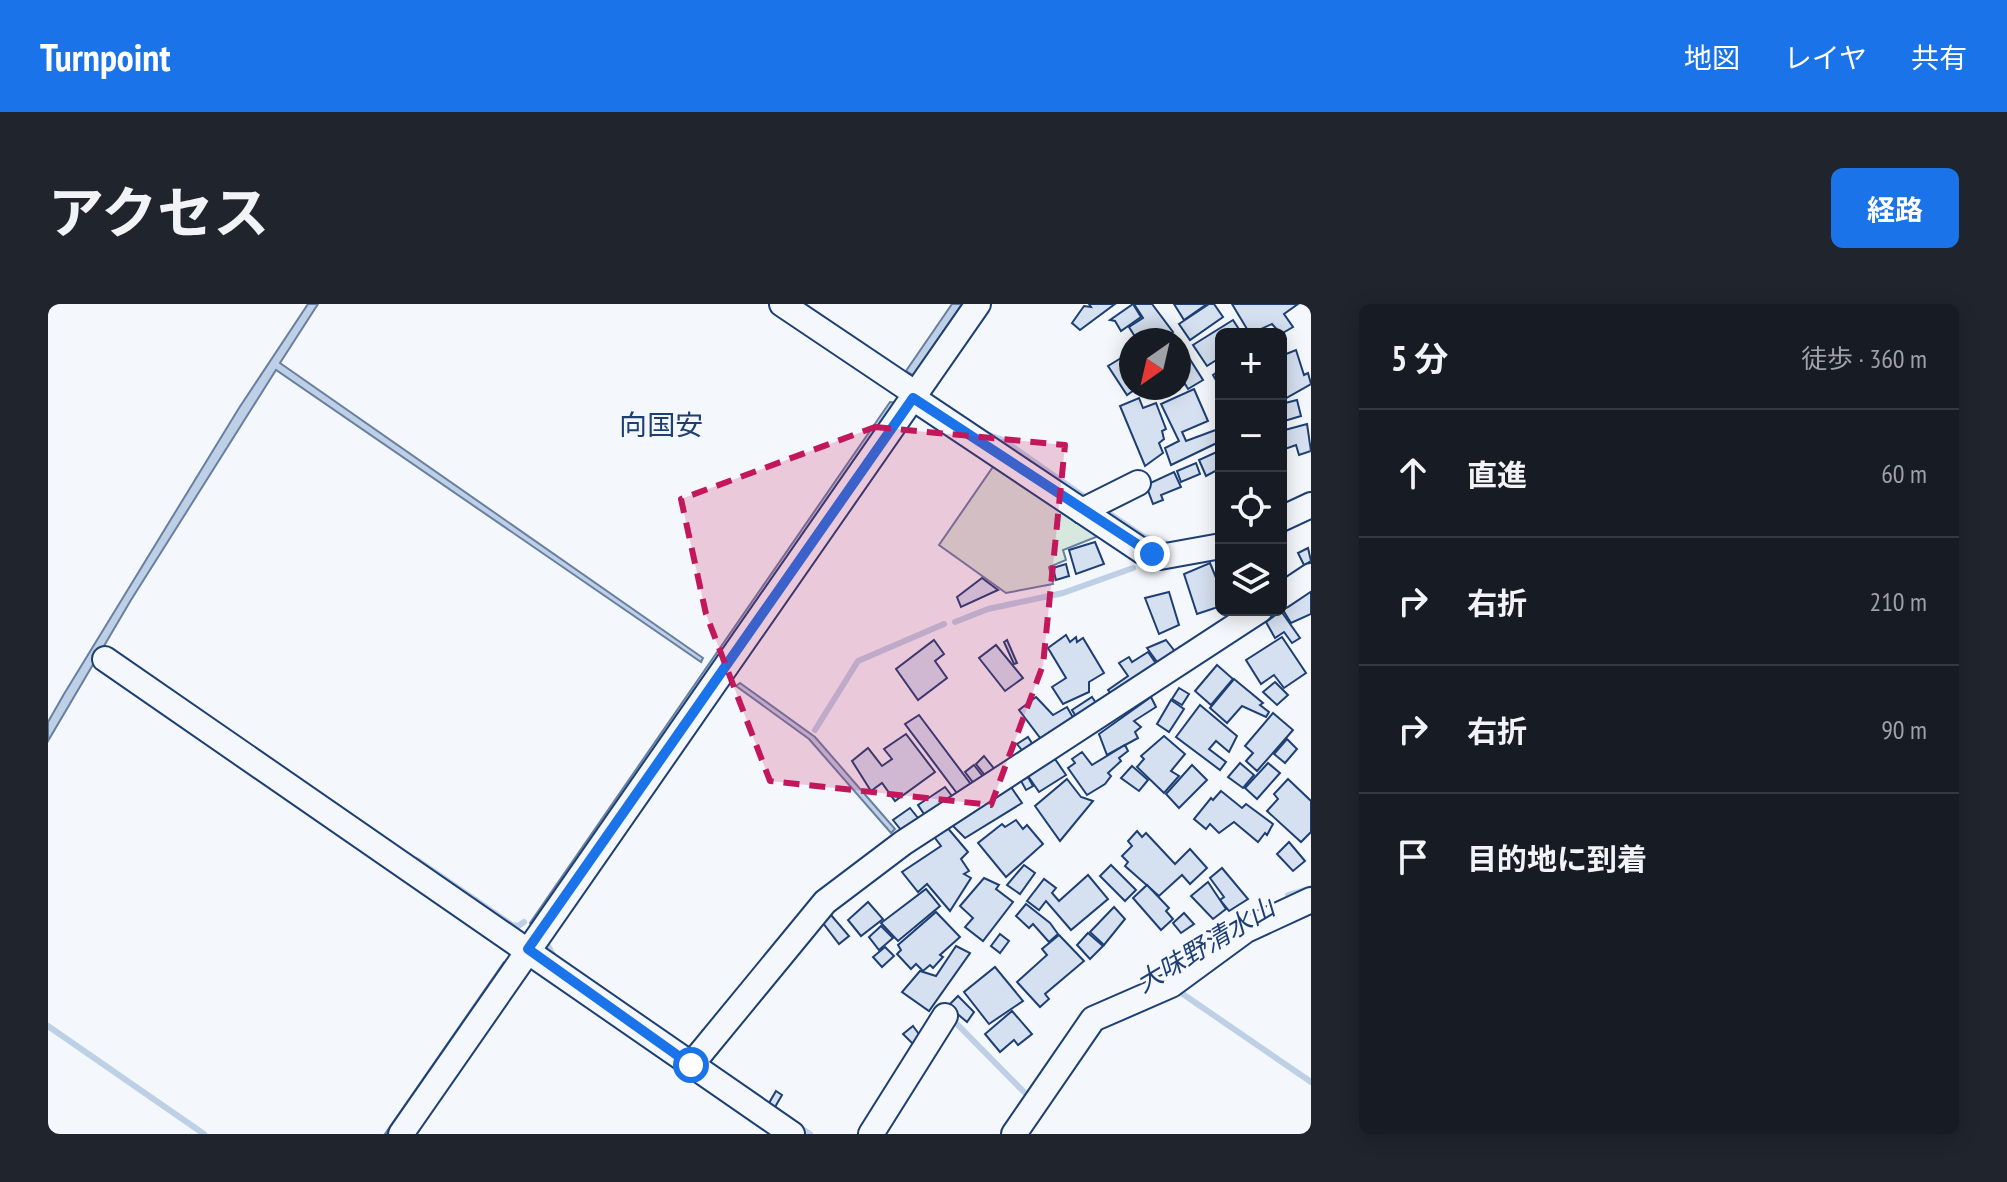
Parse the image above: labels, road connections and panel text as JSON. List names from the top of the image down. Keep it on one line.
{"districts":["向国安"],"water":["大味野清水山"],"north":"bottom left","page":{"header":"Turnpoint","nav":["地図","レイヤ","共有"],"title":"アクセス","buttons":"経路","heading":["5 分","徒歩 · 360 m"],"map_buttons":["+","−"],"list":[["直進","60 m"],["右折","210 m"],["右折","90 m"],"目的地に到着"]}}
